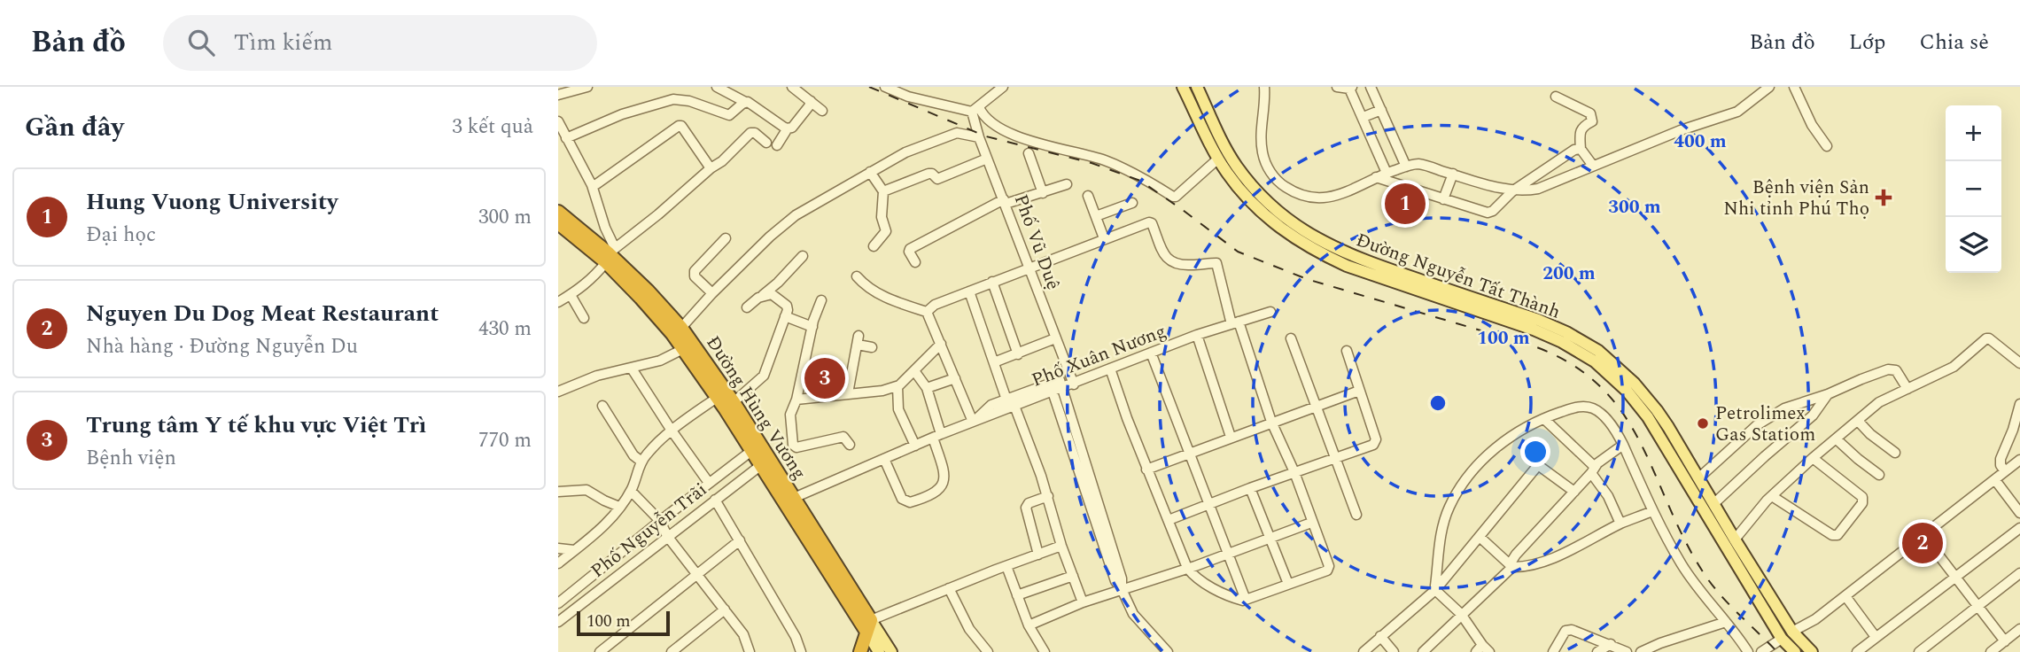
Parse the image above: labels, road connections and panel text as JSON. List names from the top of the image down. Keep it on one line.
{"streets":{"highway":["Đường Hùng Vương"],"main road":["Đường Nguyễn Tất Thành"],"street":["Phố Vũ Duệ","Phố Xuân Nương","Phố Nguyễn Trãi"]},"crossings":[["Phố Vũ Duệ","Phố Xuân Nương"],["Phố Xuân Nương","Đường Hùng Vương"],["Đường Hùng Vương","Phố Nguyễn Trãi"]],"places":{"health":["Bệnh viện Sản Nhi tỉnh Phú Thọ"],"other":["Petrolimex Gas Statiom"]},"scale_bar":"100 m","page":{"header":"Bản đồ","search":"Tìm kiếm","nav":["Bản đồ","Lớp","Chia sẻ"],"heading":["Gần đây","3 kết quả"],"map_buttons":["+","−"],"list":[{"mark":"1","name":"Hung Vuong University","note":"Đại học","value":"300 m"},{"mark":"2","name":"Nguyen Du Dog Meat Restaurant","note":"Nhà hàng · Đường Nguyễn Du","value":"430 m"},{"mark":"3","name":"Trung tâm Y tế khu vực Việt Trì","note":"Bệnh viện","value":"770 m"}],"pins":["1","3","2"],"scale":"100 m"},"rings":["400 m","300 m","200 m","100 m"]}
